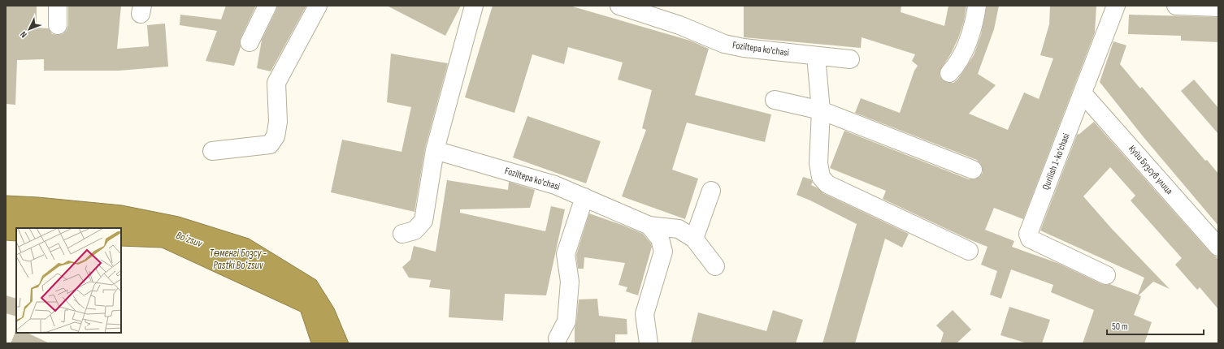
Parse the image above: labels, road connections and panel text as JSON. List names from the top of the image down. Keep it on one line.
{"streets":{"street":["Foziltepa ko'chasi","Qurilish 1-ko'chasi","Куйи Бузсув улица"]},"crossings":[["Qurilish 1-ko'chasi","Куйи Бузсув улица"]],"water":["Boʻzsuv","Төменгі Бозсу - Pastki Boʻzsuv"],"scale_bar":"50 m","north":"bottom left"}
